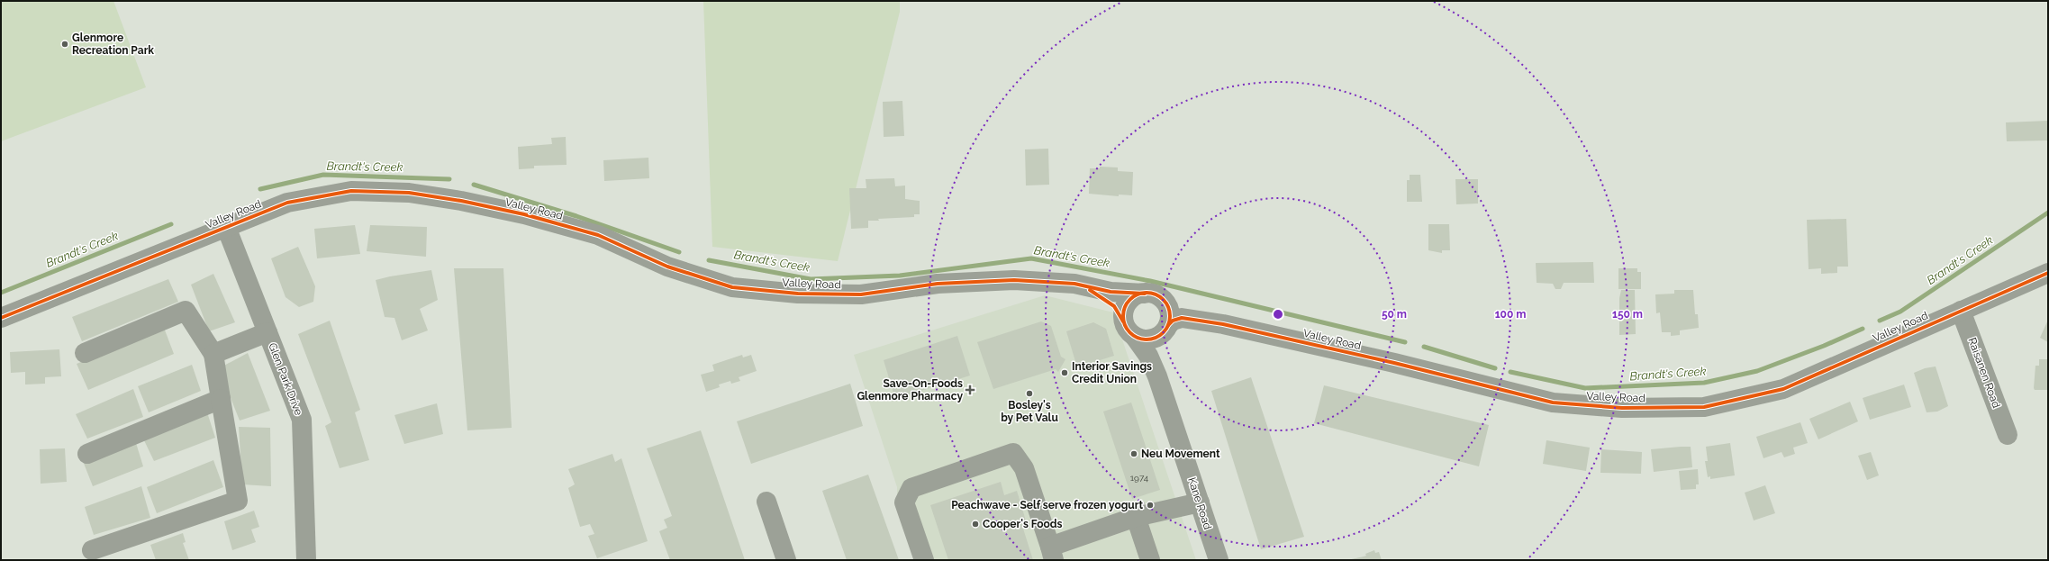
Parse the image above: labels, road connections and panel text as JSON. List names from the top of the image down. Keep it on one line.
{"streets":{"street":["Valley Road","Raisanen Road","Glen Park Drive","Kane Road"]},"crossings":[["Valley Road","Raisanen Road"],["Valley Road","Glen Park Drive"],["Valley Road","Kane Road"]],"water":["Brandt's Creek"],"places":{"other":["Glenmore Recreation Park","Interior Savings Credit Union","Bosley's by Pet Valu","Neu Movement","Peachwave - Self serve frozen yogurt","Cooper's Foods"],"health":["Save-On-Foods Glenmore Pharmacy"]},"house_numbers":["1974"],"rings":["50 m","100 m","150 m"]}
